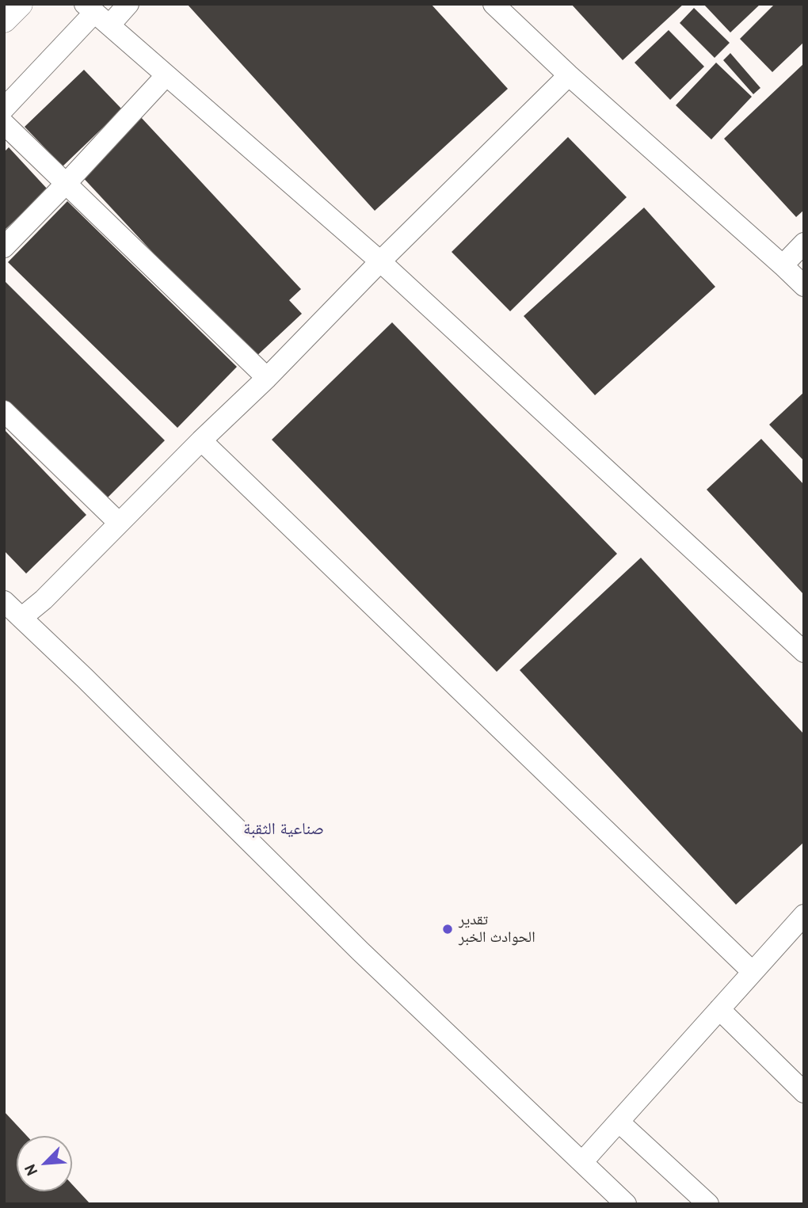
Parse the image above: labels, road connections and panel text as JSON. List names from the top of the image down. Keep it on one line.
{"districts":["صناعية الثقبة"],"places":["تقدير الحوادث الخبر"],"north":"bottom left"}
